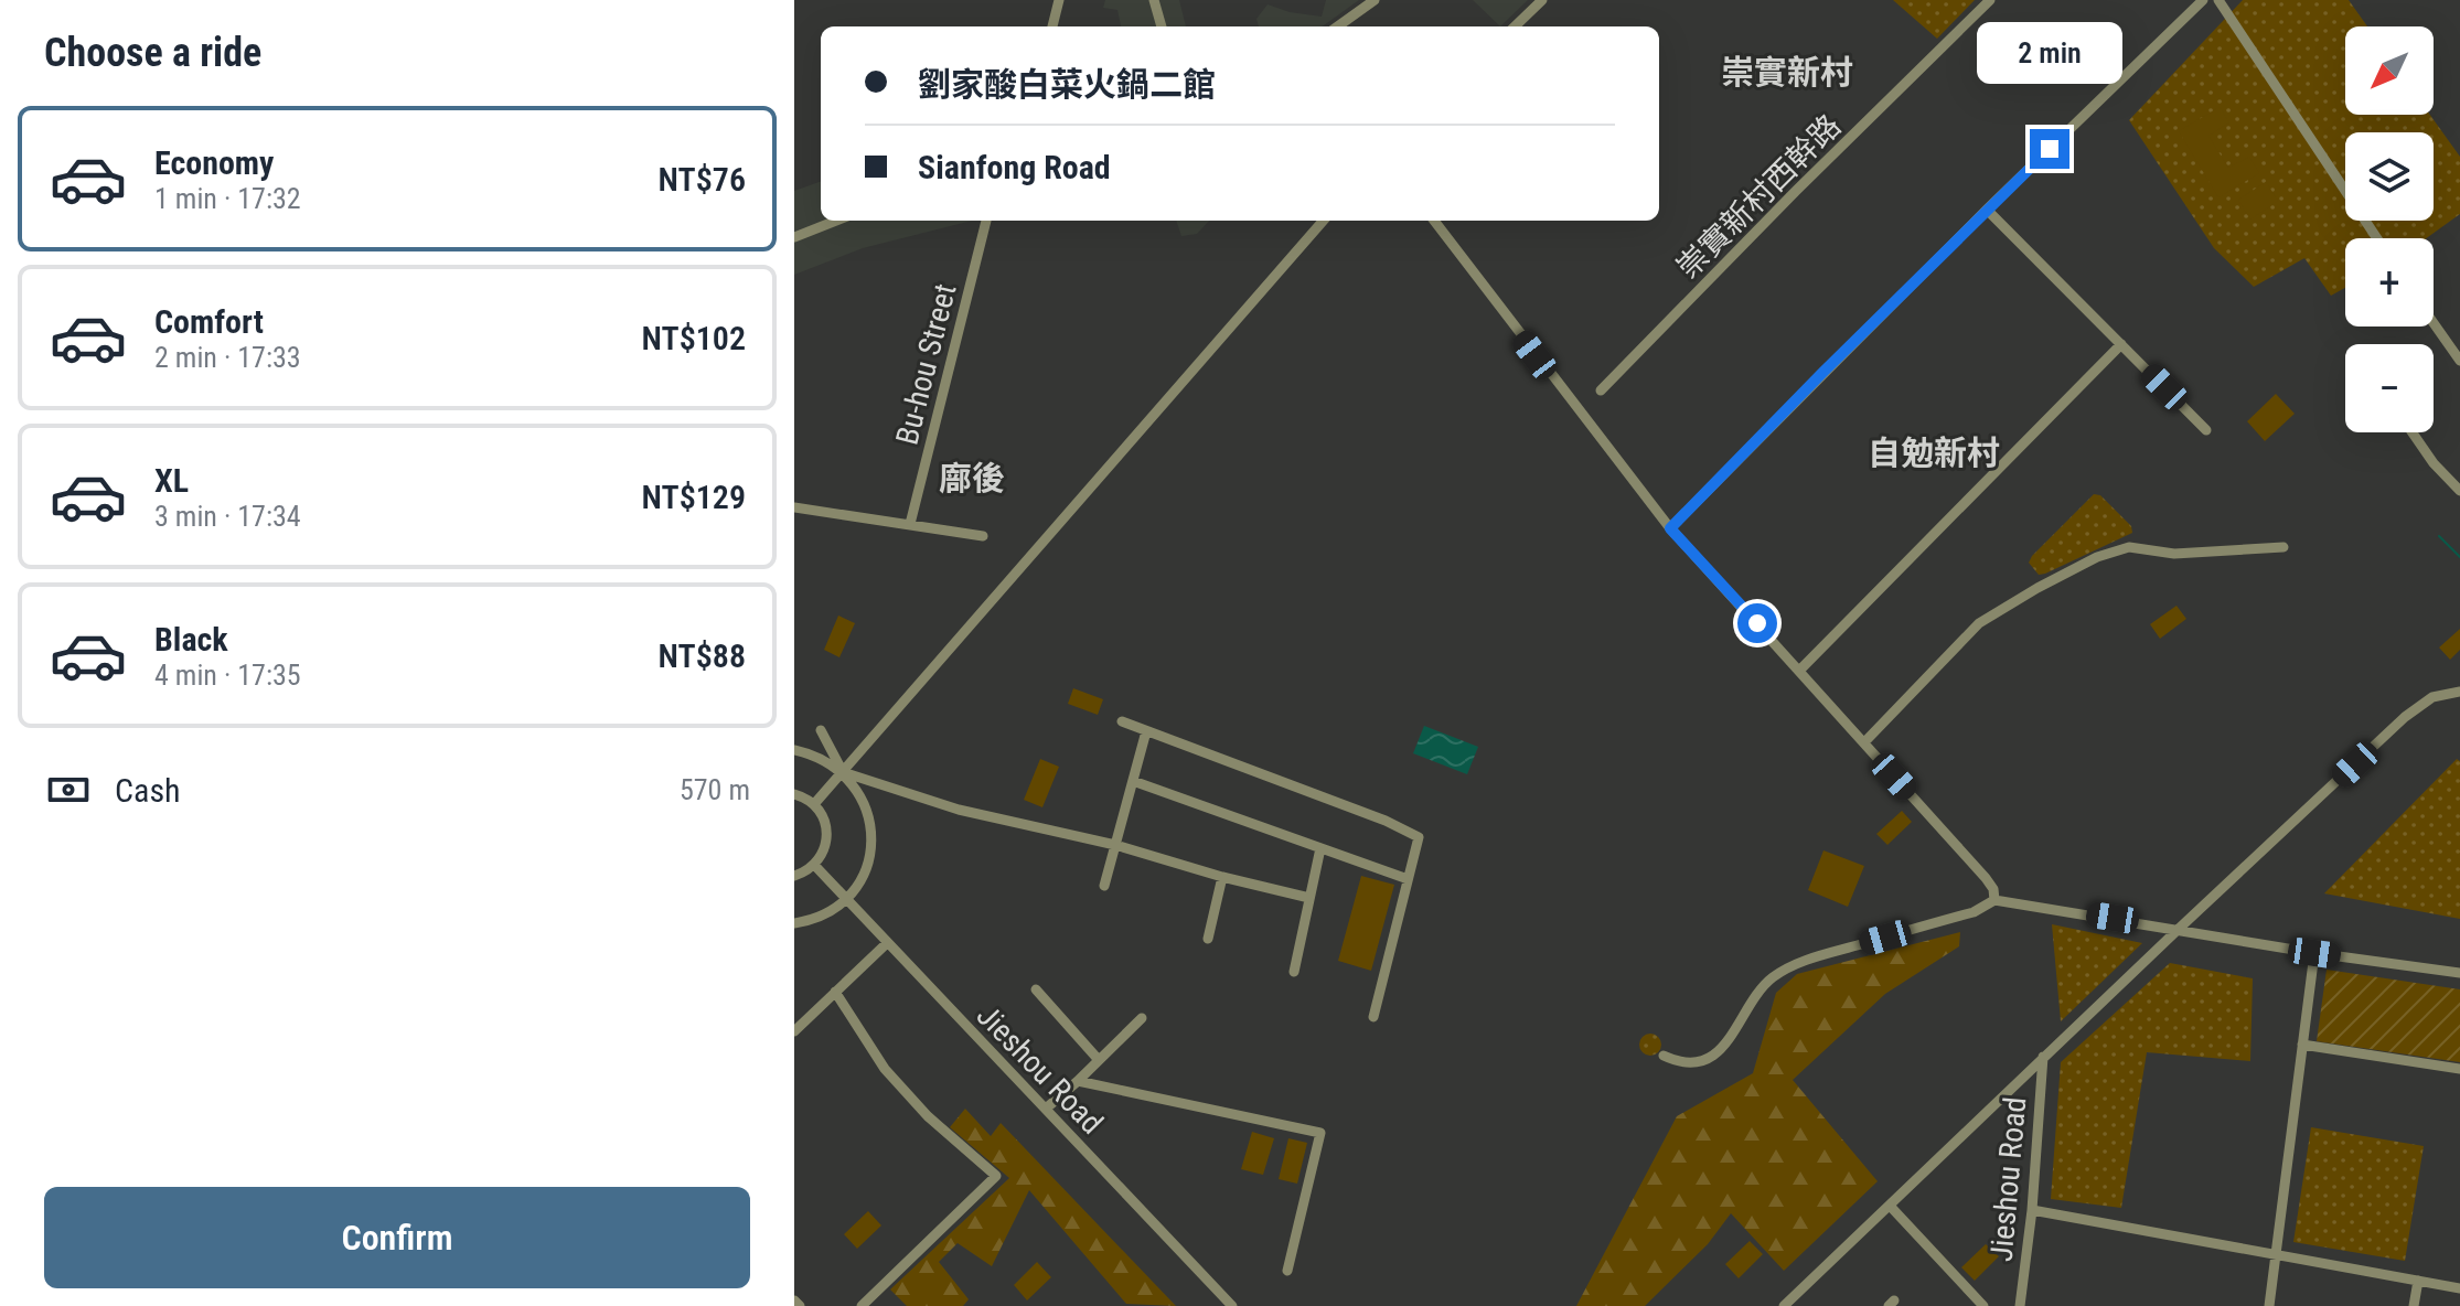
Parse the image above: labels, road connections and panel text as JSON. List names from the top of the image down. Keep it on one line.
{"streets":{"street":["崇實新村西幹路","Bu-hou Street","Jieshou Road"]},"districts":["崇實新村","自勉新村","廍後"],"north":"bottom left","page":{"heading":"Choose a ride","bubble":"2 min","map_buttons":["+","−"],"banner":["劉家酸白菜火鍋二館","Sianfong Road"],"list":[{"name":"Economy","note":"1 min · 17:32","value":"NT$76"},{"name":"Comfort","note":"2 min · 17:33","value":"NT$102"},{"name":"XL","note":"3 min · 17:34","value":"NT$129"},{"name":"Black","note":"4 min · 17:35","value":"NT$88"}],"pay":["Cash","570 m"],"buttons":"Confirm"}}
